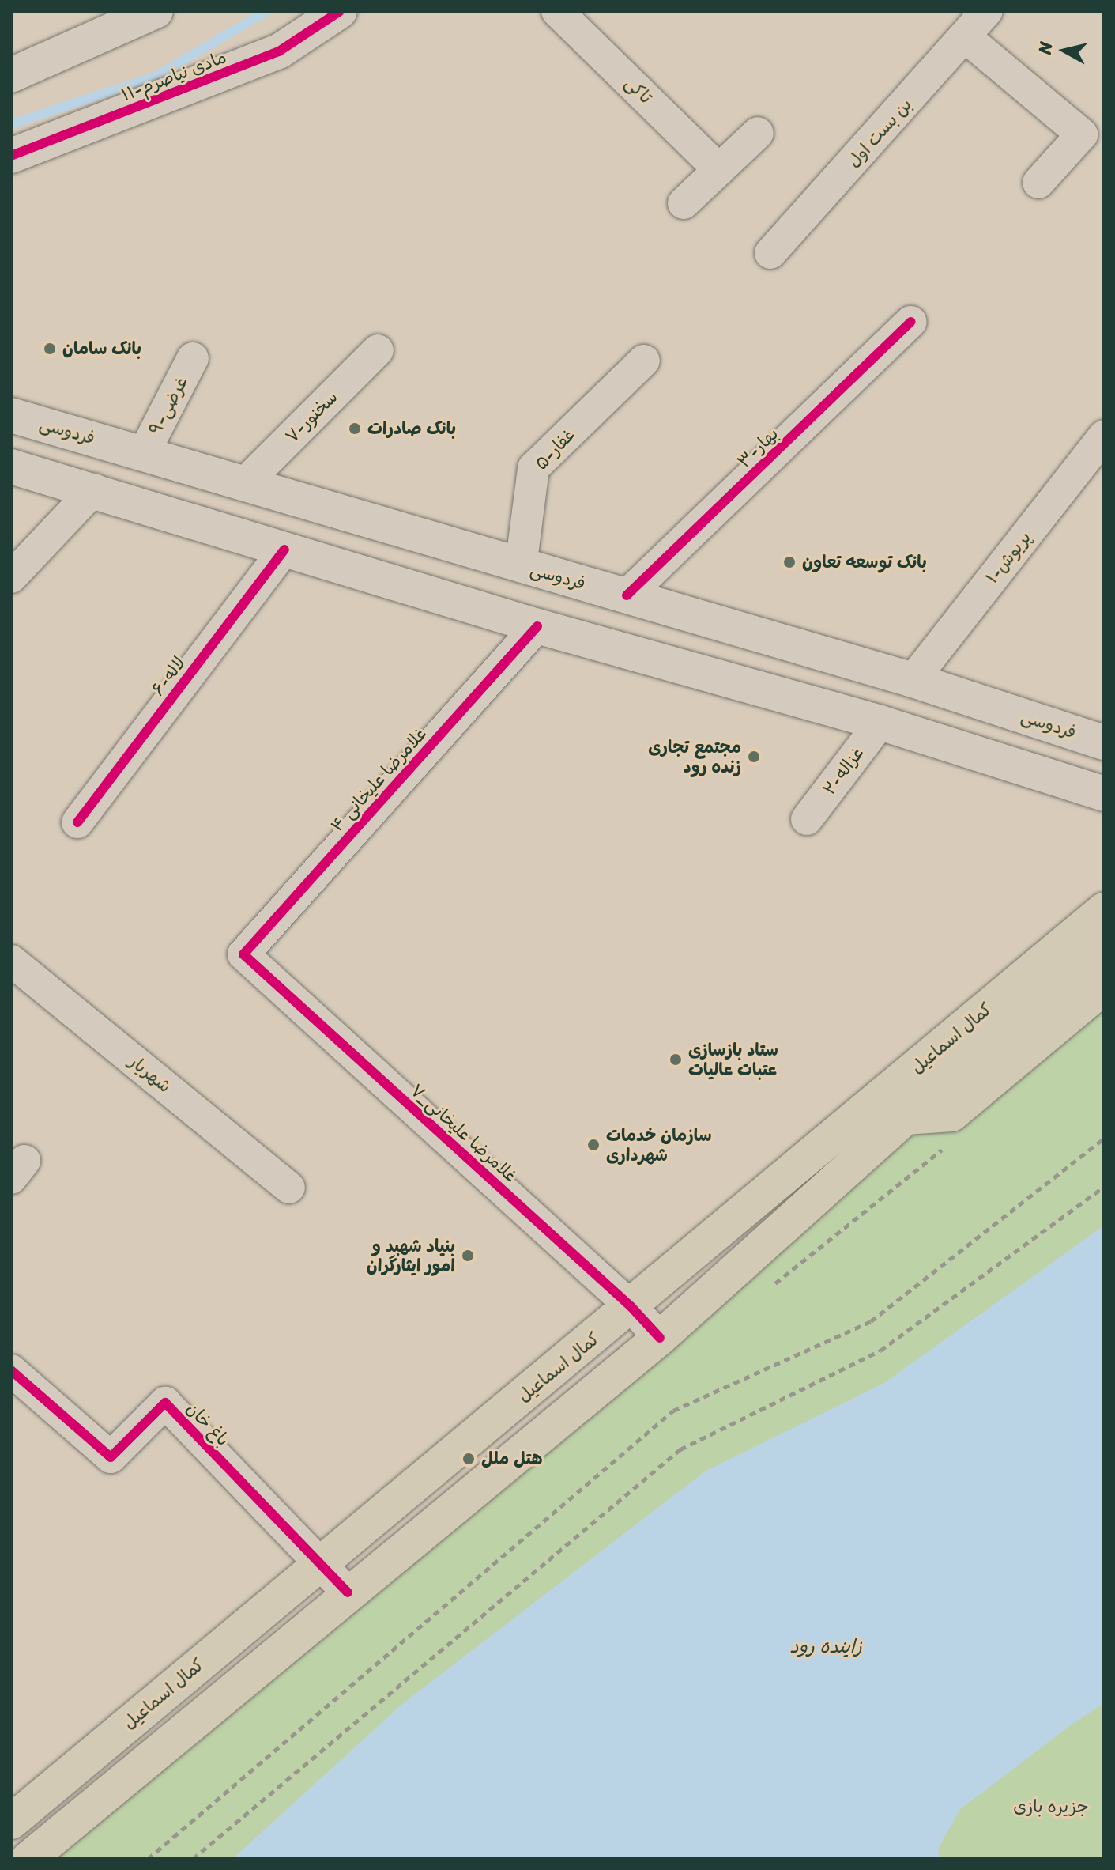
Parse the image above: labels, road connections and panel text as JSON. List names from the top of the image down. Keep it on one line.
{"streets":{"main road":["۱۱-مادی نیاصرم","فردوسی","کمال اسماعیل"],"street":["تاکی","بن بست اول","۹-غرضی","۷-سخنور","۳-بهار","۵-غفار","۱-پریوش","۶-لاله","۲-غزاله","۴ غلامرضا علیخانی","شهریار","۷_غلامرضا علیخانی","باغ خان"]},"crossings":[["۹-غرضی","فردوسی"],["۷-سخنور","فردوسی"],["فردوسی","۳-بهار"],["فردوسی","۵-غفار"],["فردوسی","۱-پریوش"],["۴ غلامرضا علیخانی","۷_غلامرضا علیخانی"],["کمال اسماعیل","۷_غلامرضا علیخانی"],["کمال اسماعیل","باغ خان"]],"water":["زاینده رود"],"parks":["جزیره بازی"],"places":["بانک سامان","بانک صادرات","بانک توسعه تعاون","مجتمع تجاری زنده رود","ستاد بازسازی عتبات عالیات","سازمان خدمات شهرداری","بنیاد شهید و امور ایثارگران","هتل ملل"],"north":"left"}
